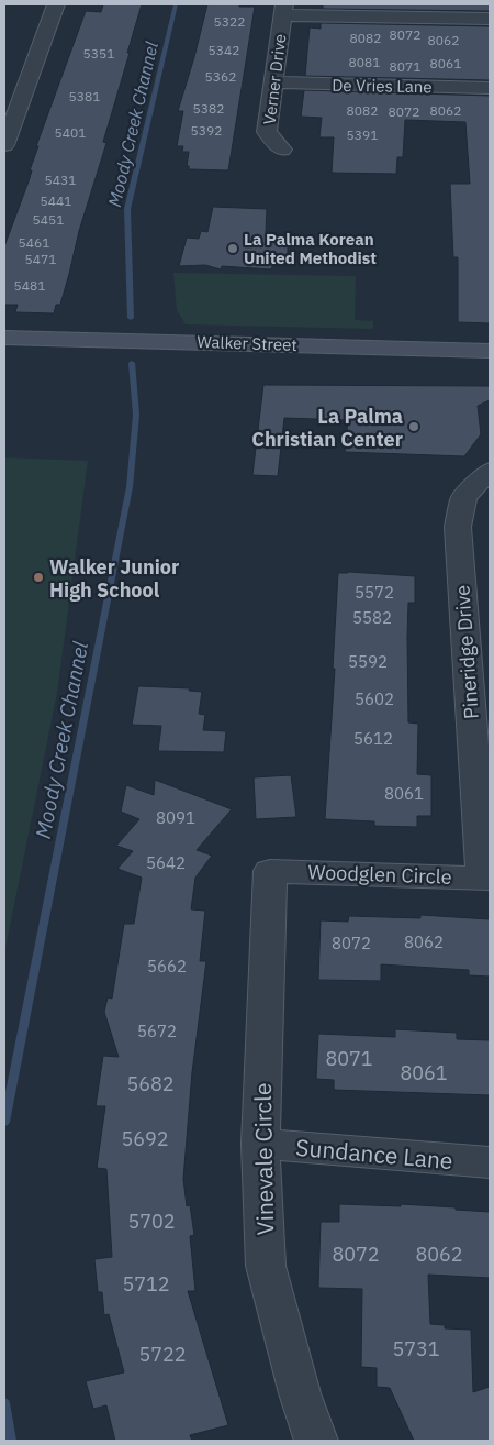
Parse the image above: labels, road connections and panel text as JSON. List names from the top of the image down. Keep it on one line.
{"streets":{"main road":["Walker Street"],"street":["Verner Drive","De Vries Lane","Pineridge Drive","Woodglen Circle","Sundance Lane","Vinevale Circle"]},"crossings":[["Verner Drive","De Vries Lane"],["Pineridge Drive","Woodglen Circle"],["Woodglen Circle","Vinevale Circle"],["Sundance Lane","Vinevale Circle"]],"water":["Moody Creek Channel"],"places":["La Palma Korean United Methodist","La Palma Christian Center","Walker Junior High School"],"house_numbers":["5322","8072","8082","8062","5342","5351","8081","8061","8071","5362","5381","5382","8082","8062","8072","5392","5401","5391","5431","5441","5451","5461","5471","5481","5572","5582","5592","5602","5612","8061","8091","5642","8062","8072","5662","5672","8071","8061","5682","5692","5702","8072","8062","5712","5731","5722"]}
